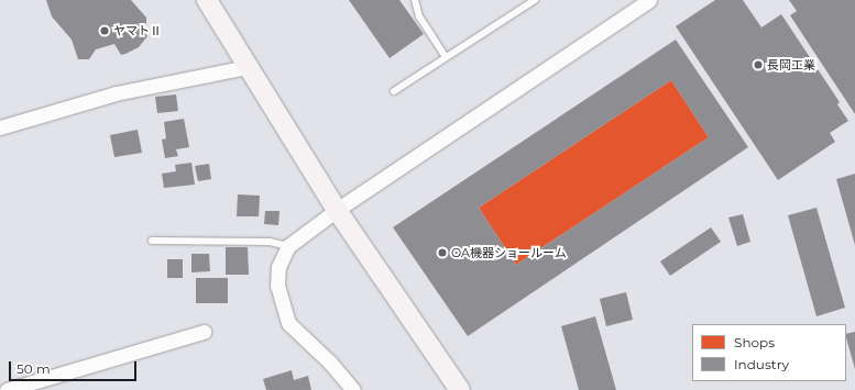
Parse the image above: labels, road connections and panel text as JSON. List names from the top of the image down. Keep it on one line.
{"places":["ヤマトⅡ","長岡工業","OA機器ショールーム"],"legend":["Shops","Industry"],"scale_bar":"50 m"}
